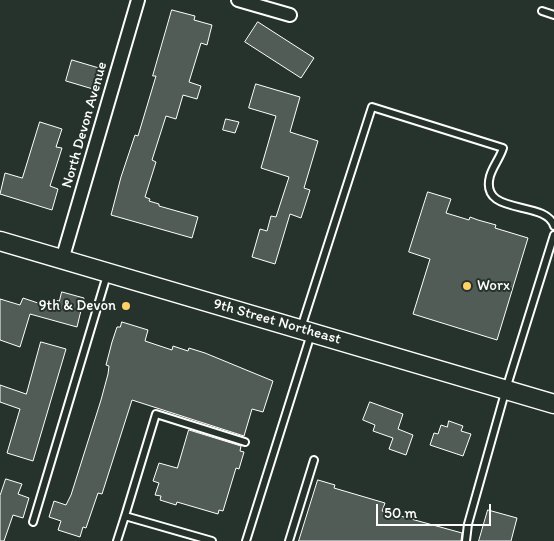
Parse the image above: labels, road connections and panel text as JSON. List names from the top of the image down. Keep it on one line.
{"streets":{"main road":["9th Street Northeast"],"street":["North Devon Avenue"]},"crossings":[["North Devon Avenue","9th Street Northeast"]],"places":["Worx","9th & Devon"],"scale_bar":"50 m"}
